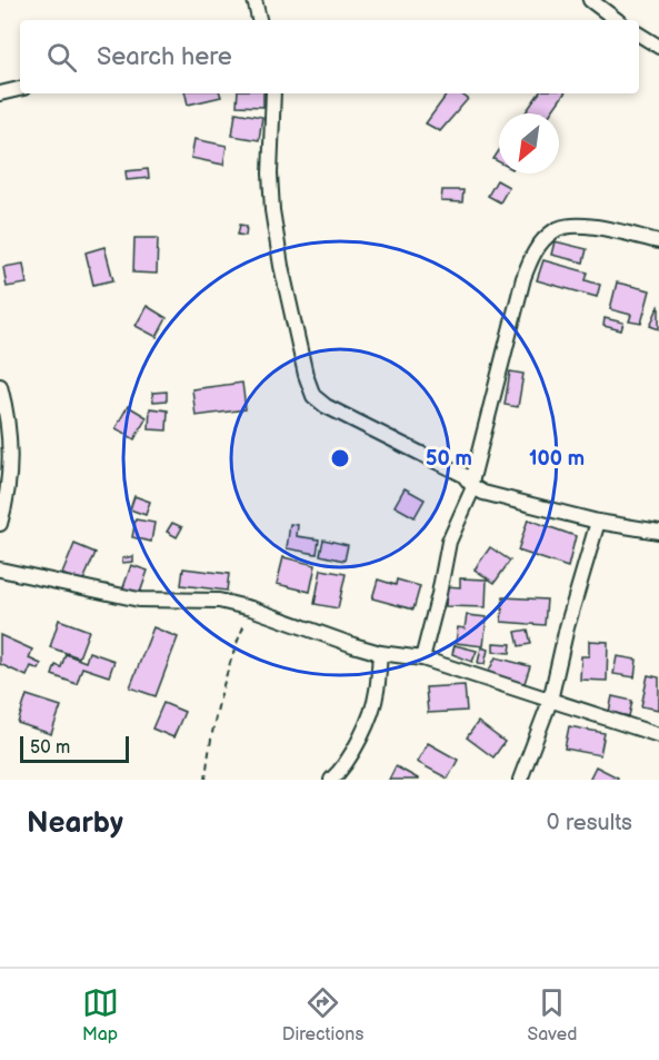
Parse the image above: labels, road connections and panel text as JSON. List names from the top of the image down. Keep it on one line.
{"scale_bar":"50 m","north":"bottom left","page":{"search":"Search here","scale":"50 m","heading":["Nearby","0 results"],"nav":["Map","Directions","Saved"]},"rings":["50 m","100 m"]}
